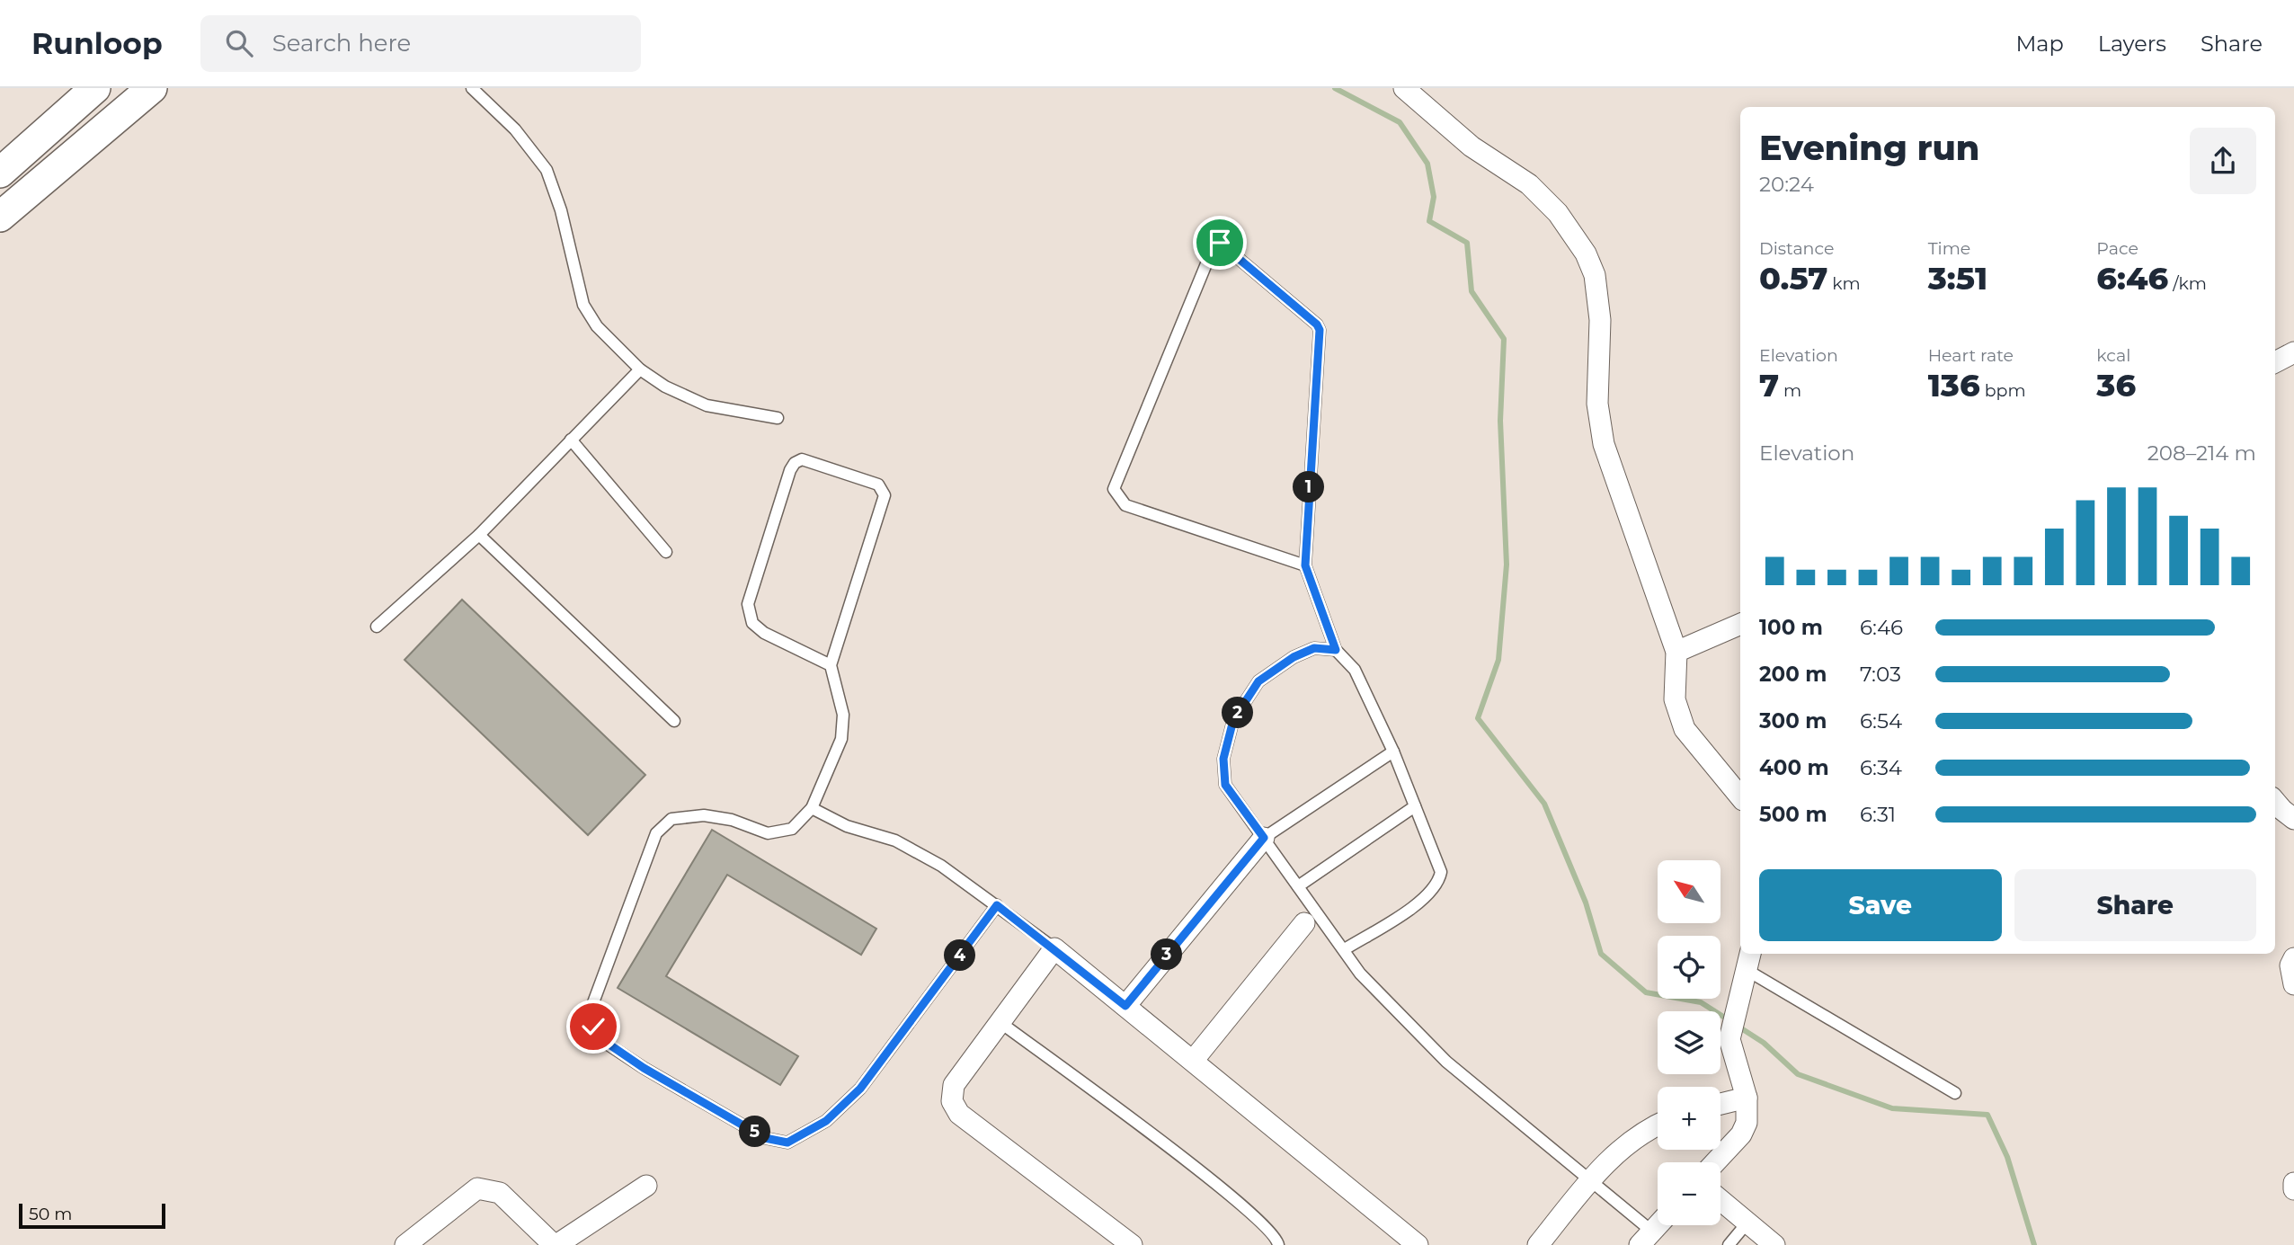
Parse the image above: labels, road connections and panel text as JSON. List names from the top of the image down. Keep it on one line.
{"scale_bar":"50 m","north":"top left","page":{"header":"Runloop","search":"Search here","nav":["Map","Layers","Share"],"heading":["Evening run","20:24"],"stats":[["Distance","0.57 km"],["Time","3:51"],["Pace","6:46 /km"],["Elevation","7 m"],["Heart rate","136 bpm"],["kcal","36"]],"chart":["Elevation","208–214 m"],"pins":["1","2","3","4","5"],"list":[{"name":"100 m","note":"6:46"},{"name":"200 m","note":"7:03"},{"name":"300 m","note":"6:54"},{"name":"400 m","note":"6:34"},{"name":"500 m","note":"6:31"}],"buttons":["Save","Share"],"map_buttons":["+","−"],"scale":"50 m"}}
